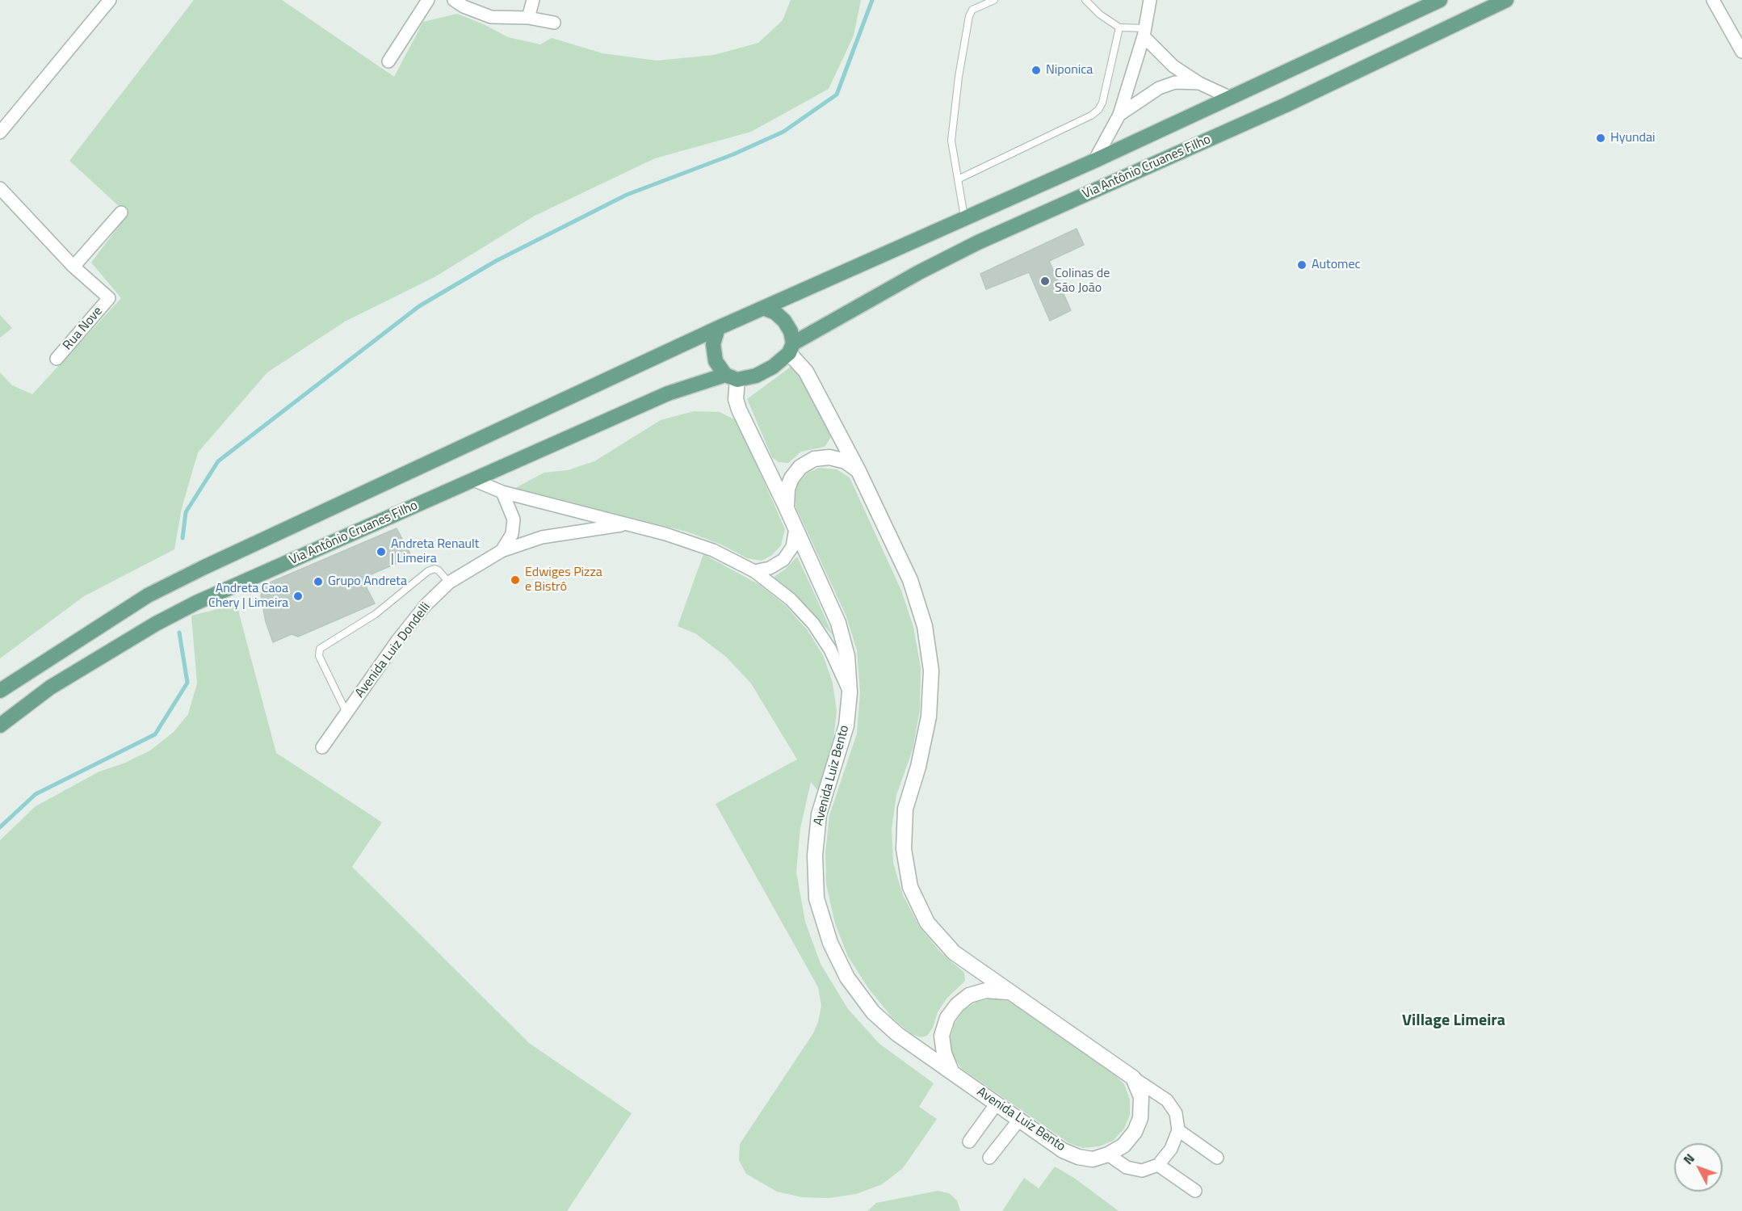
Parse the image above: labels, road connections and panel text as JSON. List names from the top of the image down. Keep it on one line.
{"streets":{"main road":["Via Antônio Cruanes Filho"],"street":["Rua Nove","Avenida Luiz Dondelli","Avenida Luiz Bento"]},"crossings":[["Via Antônio Cruanes Filho","Avenida Luiz Dondelli"],["Via Antônio Cruanes Filho","Avenida Luiz Bento"],["Avenida Luiz Dondelli","Avenida Luiz Bento"]],"districts":["Village Limeira"],"places":["Niponica","Hyundai","Automec","Colinas de São João","Andreta Renault | Limeira","Edwiges Pizza e Bistrô","Grupo Andreta","Andreta Caoa Chery | Limeira"],"north":"top left"}
